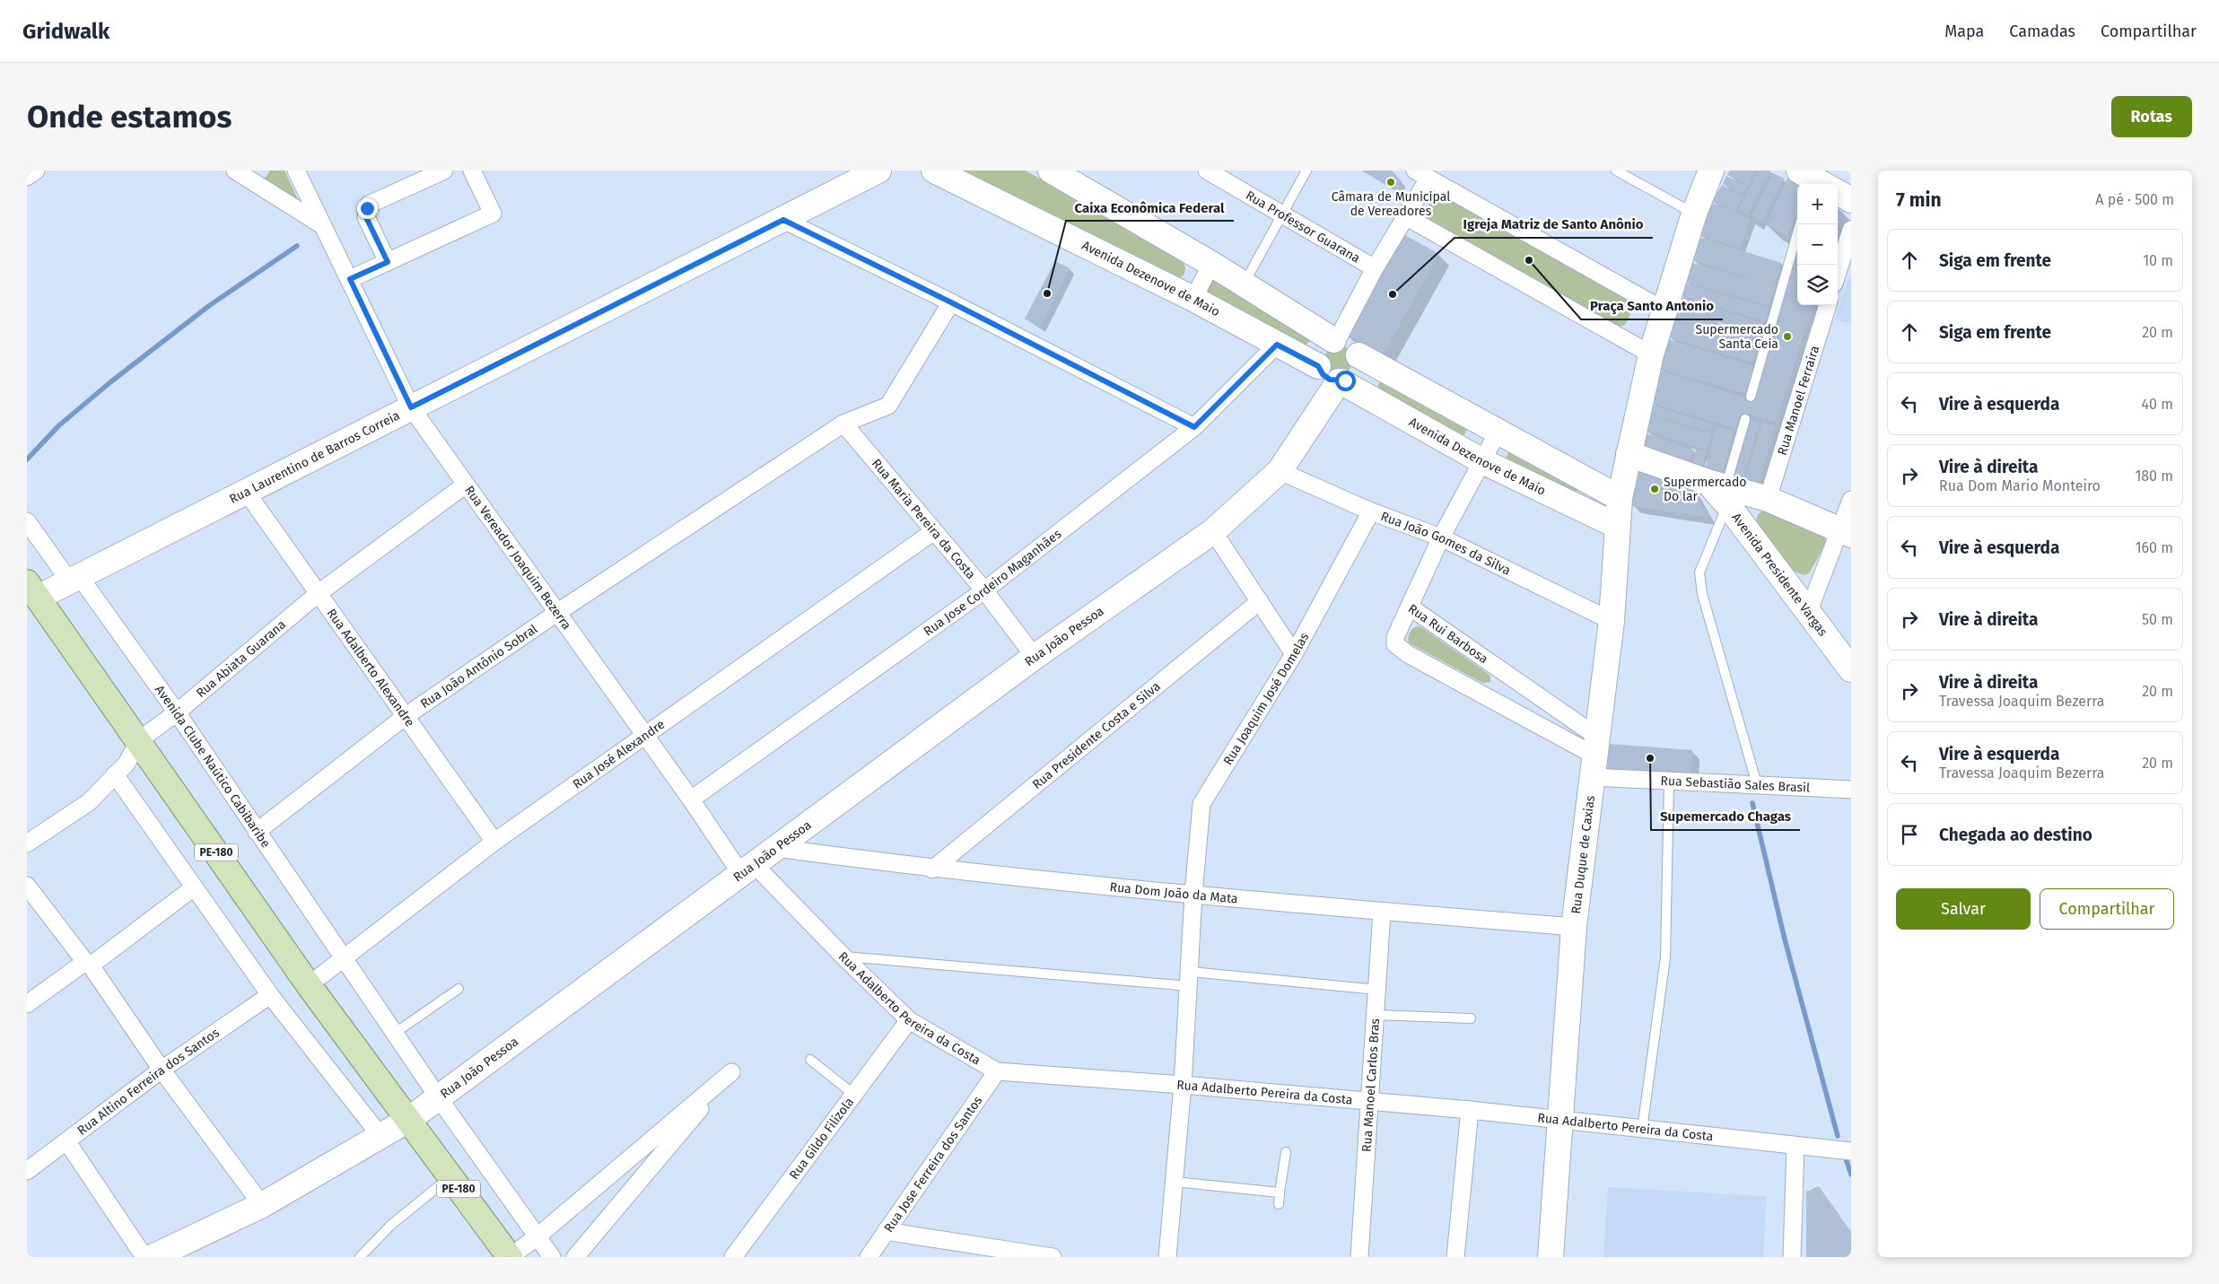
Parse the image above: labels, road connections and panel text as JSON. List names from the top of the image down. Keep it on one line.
{"streets":{"main road":["PE-180"],"street":["Rua Professor Guarana","Avenida Dezenove de Maio","Rua Manoel Ferraira","Rua Laurentino de Barros Correia","Rua Maria Pereira da Costa","Rua João Gomes da Silva","Rua Vereador Joaquim Bezerra","Avenida Presidente Vargas","Rua Jose Cordeiro Maganhães","Rua Rui Barbosa","Rua João Pessoa","Rua Abiata Guarana","Rua Adalberto Alexandre","Rua João Antônio Sobral","Rua Joaquim José Domelas","Rua Presidente Costa e Silva","Rua José Alexandre","Avenida Clube Naútico Cabibaribe","Rua Sebastião Sales Brasil","Rua Duque de Caxias","Rua Dom João da Mata","Rua Adalberto Pereira da Costa","Rua Altino Ferreira dos Santos","Rua Manoel Carlos Bras","Rua Gildo Filizola","Rua Jose Ferreira dos Santos"]},"crossings":[["Avenida Dezenove de Maio","Rua Jose Cordeiro Maganhães"],["Avenida Dezenove de Maio","Rua Rui Barbosa"],["Avenida Dezenove de Maio","Rua João Pessoa"],["Avenida Dezenove de Maio","Rua Duque de Caxias"],["Rua Laurentino de Barros Correia","Rua Vereador Joaquim Bezerra"],["Rua Laurentino de Barros Correia","Rua Adalberto Alexandre"],["Rua Laurentino de Barros Correia","Avenida Clube Naútico Cabibaribe"],["Rua Laurentino de Barros Correia","PE-180"],["Rua Maria Pereira da Costa","Rua Jose Cordeiro Maganhães"],["Rua Maria Pereira da Costa","Rua João Pessoa"],["Rua Maria Pereira da Costa","Rua João Antônio Sobral"],["Rua Maria Pereira da Costa","Rua José Alexandre"],["Rua João Gomes da Silva","Rua Rui Barbosa"],["Rua João Gomes da Silva","Rua João Pessoa"],["Rua João Gomes da Silva","Rua Joaquim José Domelas"],["Rua João Gomes da Silva","Rua Duque de Caxias"],["Rua Vereador Joaquim Bezerra","Rua Jose Cordeiro Maganhães"],["Rua Vereador Joaquim Bezerra","Rua João Pessoa"],["Rua Vereador Joaquim Bezerra","Rua Abiata Guarana"],["Rua Vereador Joaquim Bezerra","Rua João Antônio Sobral"],["Rua Vereador Joaquim Bezerra","Rua José Alexandre"],["Rua Vereador Joaquim Bezerra","Rua Adalberto Pereira da Costa"],["Rua Rui Barbosa","Rua Sebastião Sales Brasil"],["Rua Rui Barbosa","Rua Duque de Caxias"],["Rua João Pessoa","Avenida Clube Naútico Cabibaribe"],["Rua João Pessoa","PE-180"],["Rua João Pessoa","Rua Dom João da Mata"],["Rua João Pessoa","Rua Adalberto Pereira da Costa"],["Rua Abiata Guarana","Rua Adalberto Alexandre"],["Rua Abiata Guarana","Avenida Clube Naútico Cabibaribe"],["Rua Abiata Guarana","PE-180"],["Rua Adalberto Alexandre","Rua João Antônio Sobral"],["Rua Adalberto Alexandre","Rua José Alexandre"],["Rua João Antônio Sobral","Avenida Clube Naútico Cabibaribe"],["Rua Joaquim José Domelas","Rua Dom João da Mata"],["Rua Joaquim José Domelas","Rua Adalberto Pereira da Costa"],["Rua Presidente Costa e Silva","Rua Dom João da Mata"],["Rua José Alexandre","Avenida Clube Naútico Cabibaribe"],["Rua José Alexandre","PE-180"],["Rua Sebastião Sales Brasil","Rua Duque de Caxias"],["Rua Duque de Caxias","Rua Dom João da Mata"],["Rua Duque de Caxias","Rua Adalberto Pereira da Costa"],["Rua Dom João da Mata","Rua Manoel Carlos Bras"],["Rua Adalberto Pereira da Costa","Rua Manoel Carlos Bras"],["Rua Adalberto Pereira da Costa","Rua Gildo Filizola"],["Rua Adalberto Pereira da Costa","Rua Jose Ferreira dos Santos"]],"places":["Câmara de Municipal de Vereadores","Praça Santo Antonio","Caixa Econômica Federal","Igreja Matriz de Santo Anônio","Supermercado Santa Ceia","Supermercado Do lar","Supemercado Chagas"],"page":{"header":"Gridwalk","nav":["Mapa","Camadas","Compartilhar"],"buttons":["Rotas",["Salvar","Compartilhar"]],"title":"Onde estamos","heading":["7 min","A pé · 500 m"],"map_buttons":["+","−"],"list":[["Siga em frente","10 m"],["Siga em frente","20 m"],["Vire à esquerda","40 m"],["Vire à direita","Rua Dom Mario Monteiro","180 m"],["Vire à esquerda","160 m"],["Vire à direita","50 m"],["Vire à direita","Travessa Joaquim Bezerra","20 m"],["Vire à esquerda","Travessa Joaquim Bezerra","20 m"],"Chegada ao destino"]}}
